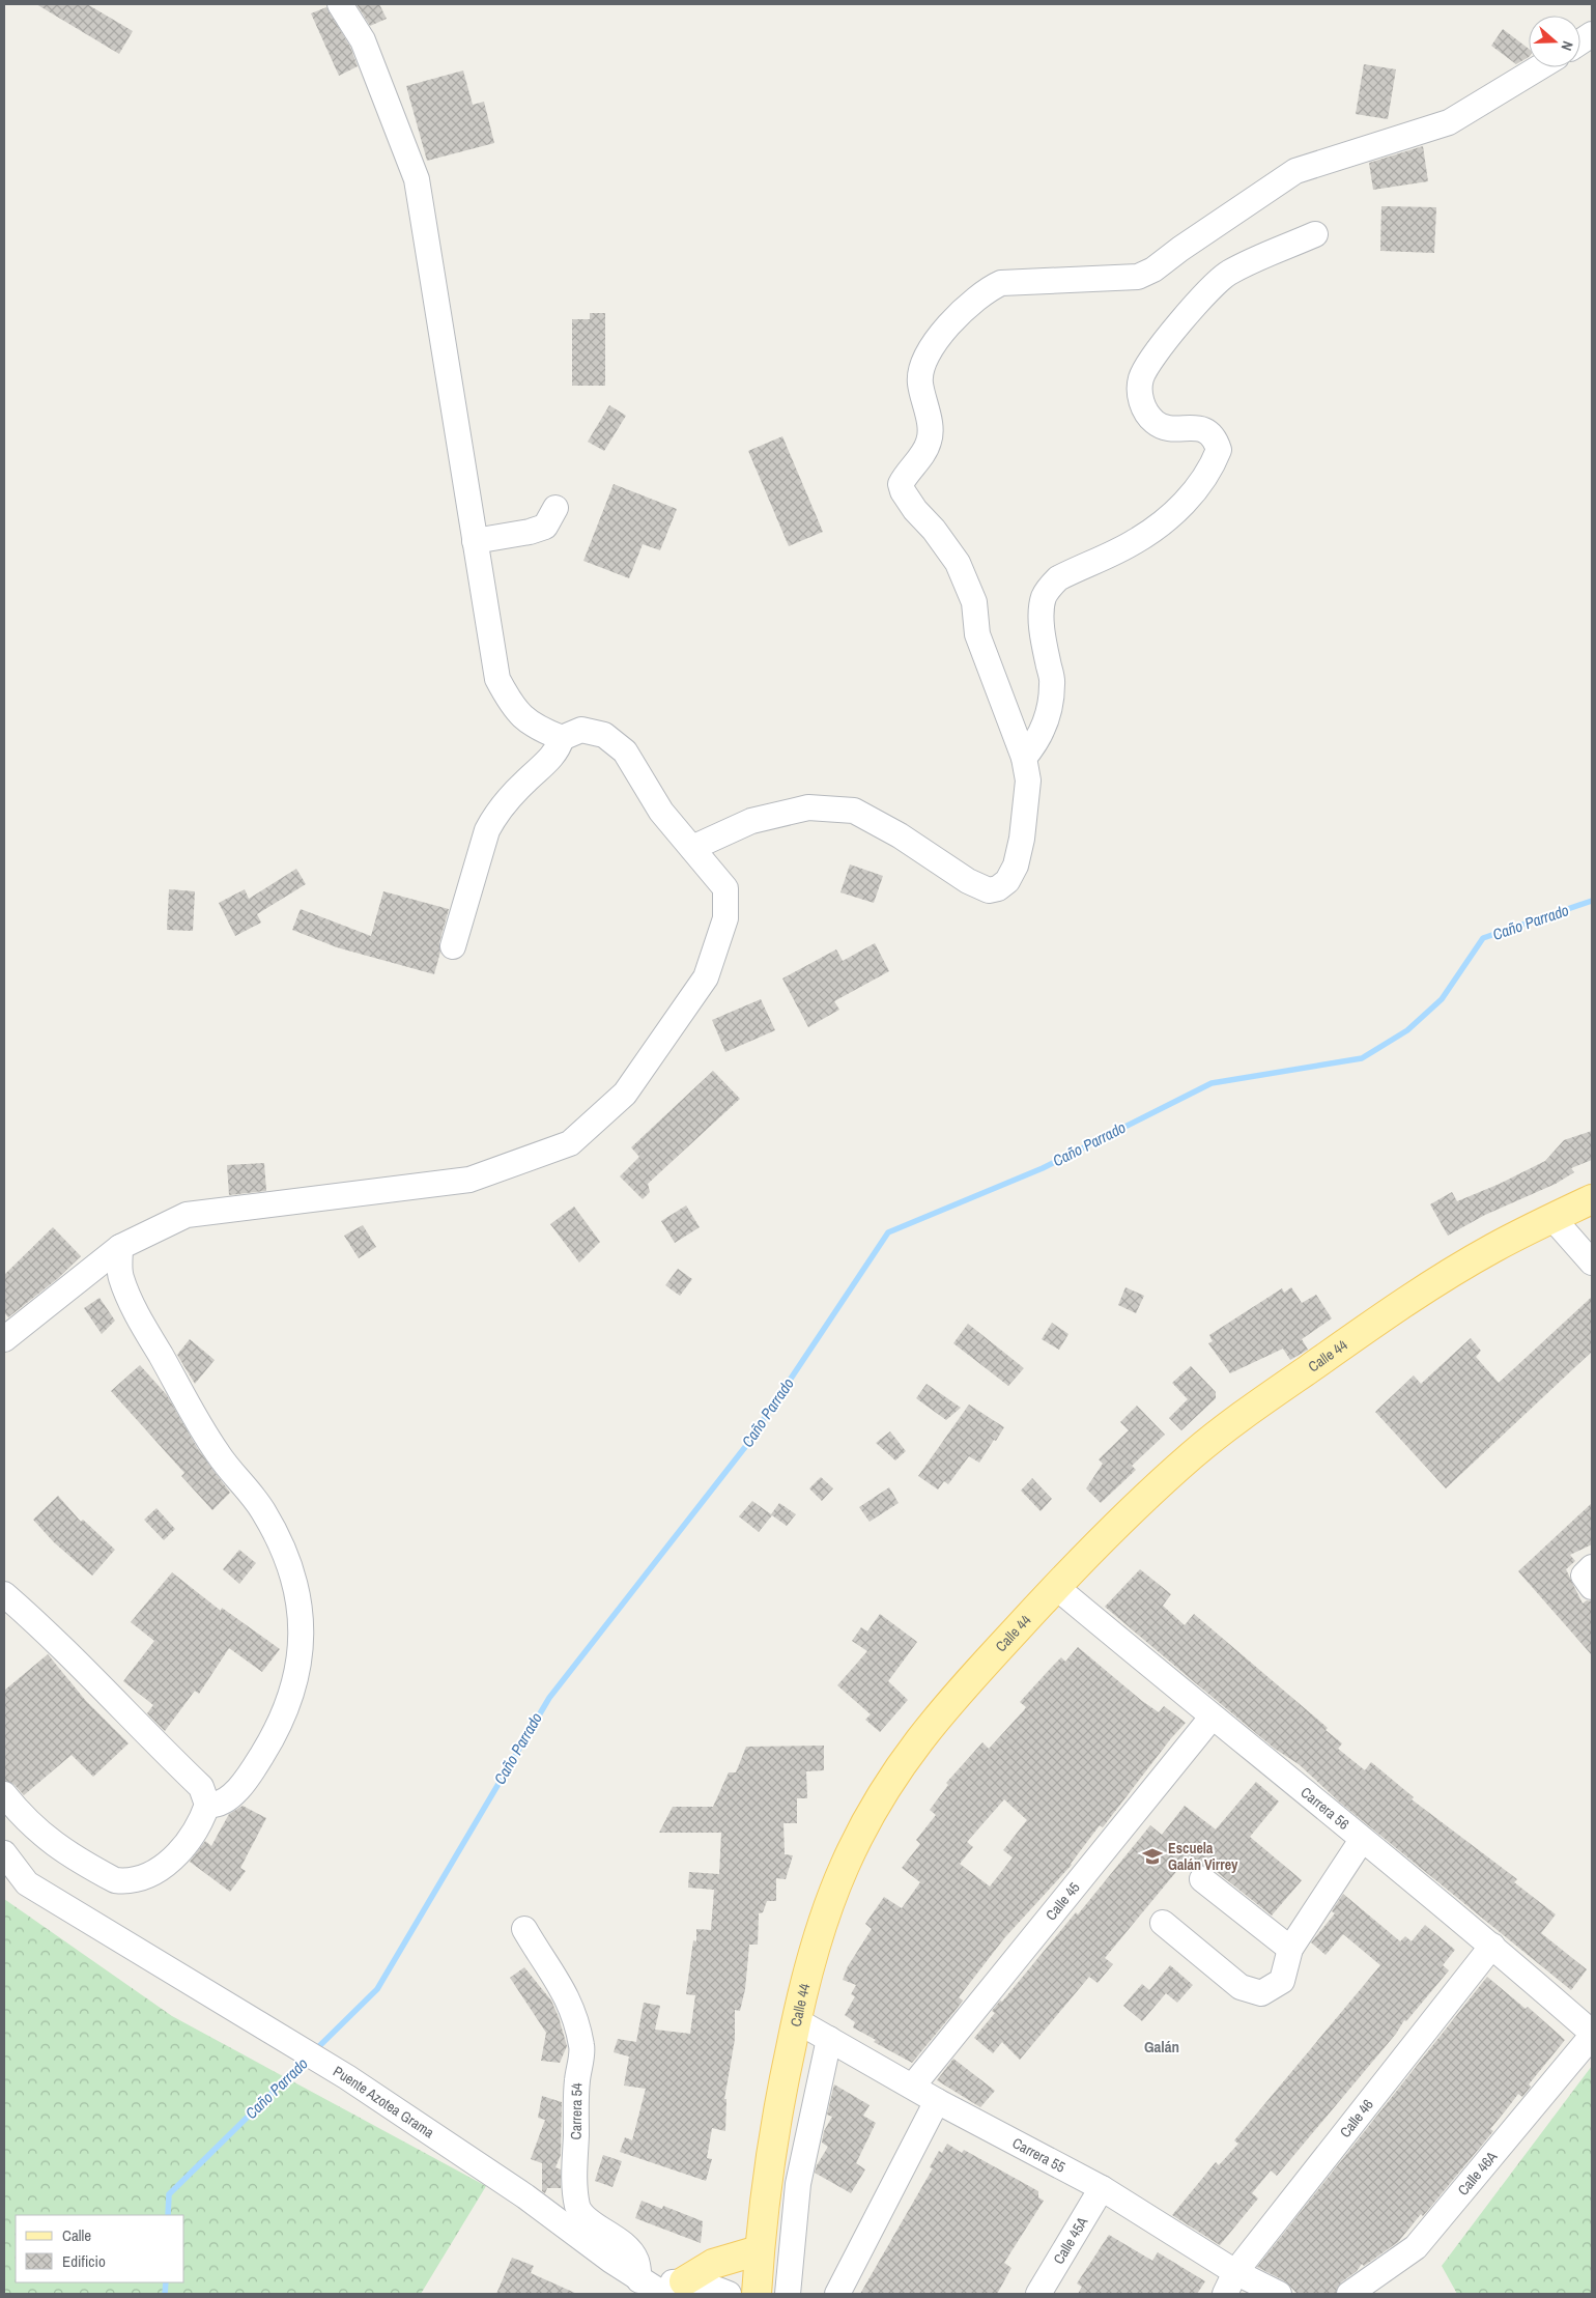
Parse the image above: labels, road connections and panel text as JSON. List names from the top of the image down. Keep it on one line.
{"streets":{"main road":["Calle 44"],"street":["Carrera 56","Calle 45","Puente Azotea Grama","Carrera 54","Calle 46","Carrera 55","Calle 46A","Calle 45A"]},"crossings":[["Calle 44","Carrera 56"],["Calle 44","Carrera 55"],["Carrera 56","Calle 45"],["Carrera 56","Calle 46"],["Carrera 56","Calle 46A"],["Calle 45","Carrera 55"],["Puente Azotea Grama","Carrera 54"],["Calle 46","Carrera 55"],["Carrera 55","Calle 45A"]],"districts":["Galán"],"water":["Caño Parrado"],"places":{"school or university":["Escuela Galán Virrey"]},"legend":["Calle","Edificio"],"north":"right"}
